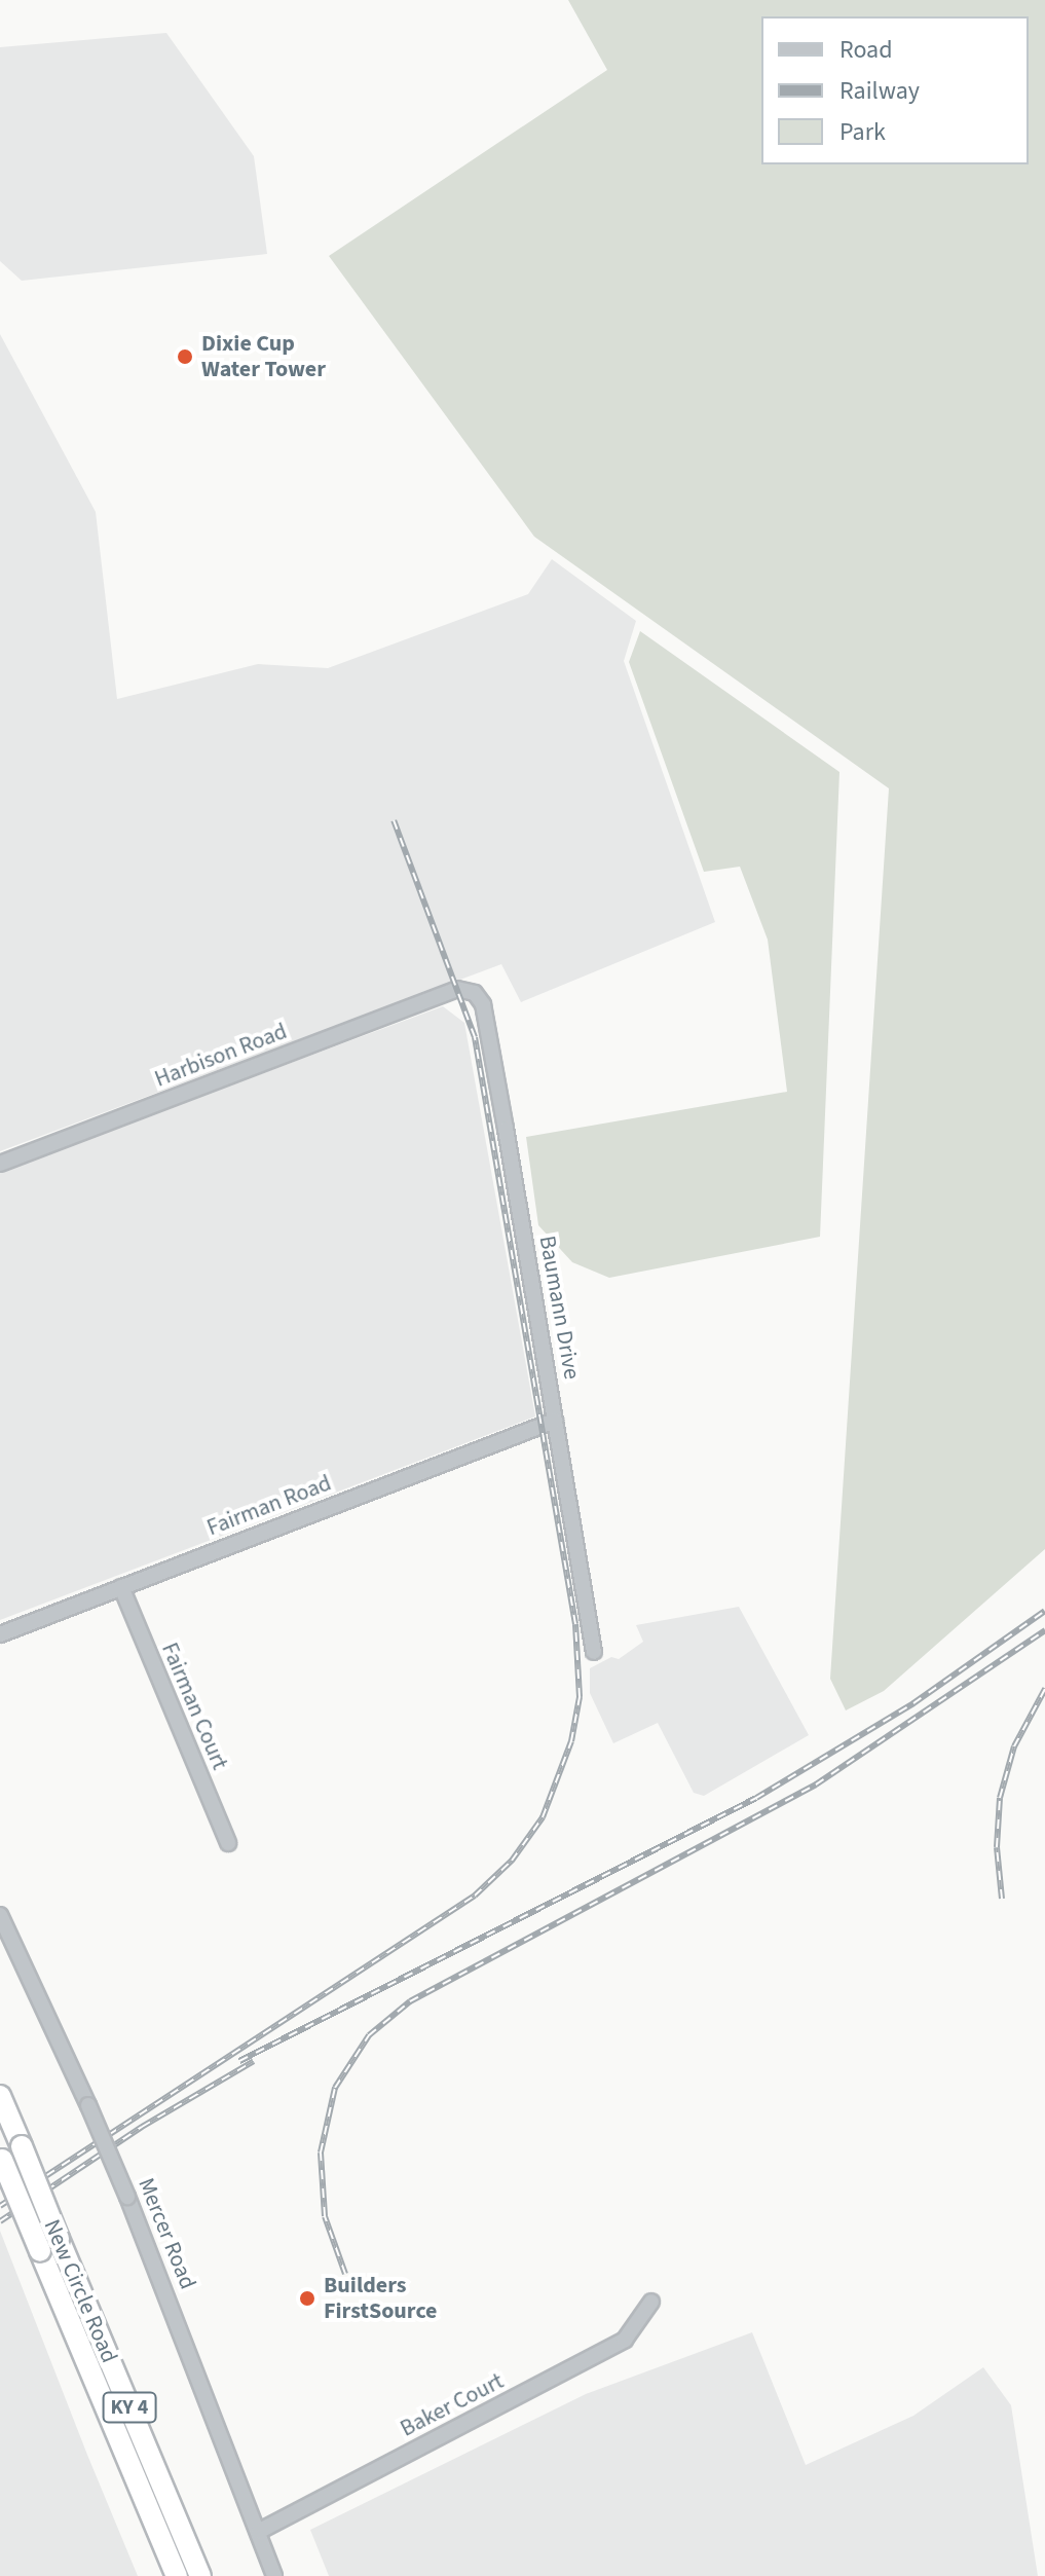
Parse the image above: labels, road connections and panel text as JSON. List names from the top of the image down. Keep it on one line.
{"streets":{"highway":["New Circle Road","KY 4"],"street":["Harbison Road","Baumann Drive","Fairman Road","Fairman Court","Mercer Road","Baker Court"]},"crossings":[["Harbison Road","Baumann Drive"],["Baumann Drive","Fairman Road"],["Fairman Road","Fairman Court"],["Mercer Road","Baker Court"]],"places":["Dixie Cup Water Tower","Builders FirstSource"],"legend":["Road","Railway","Park"]}
